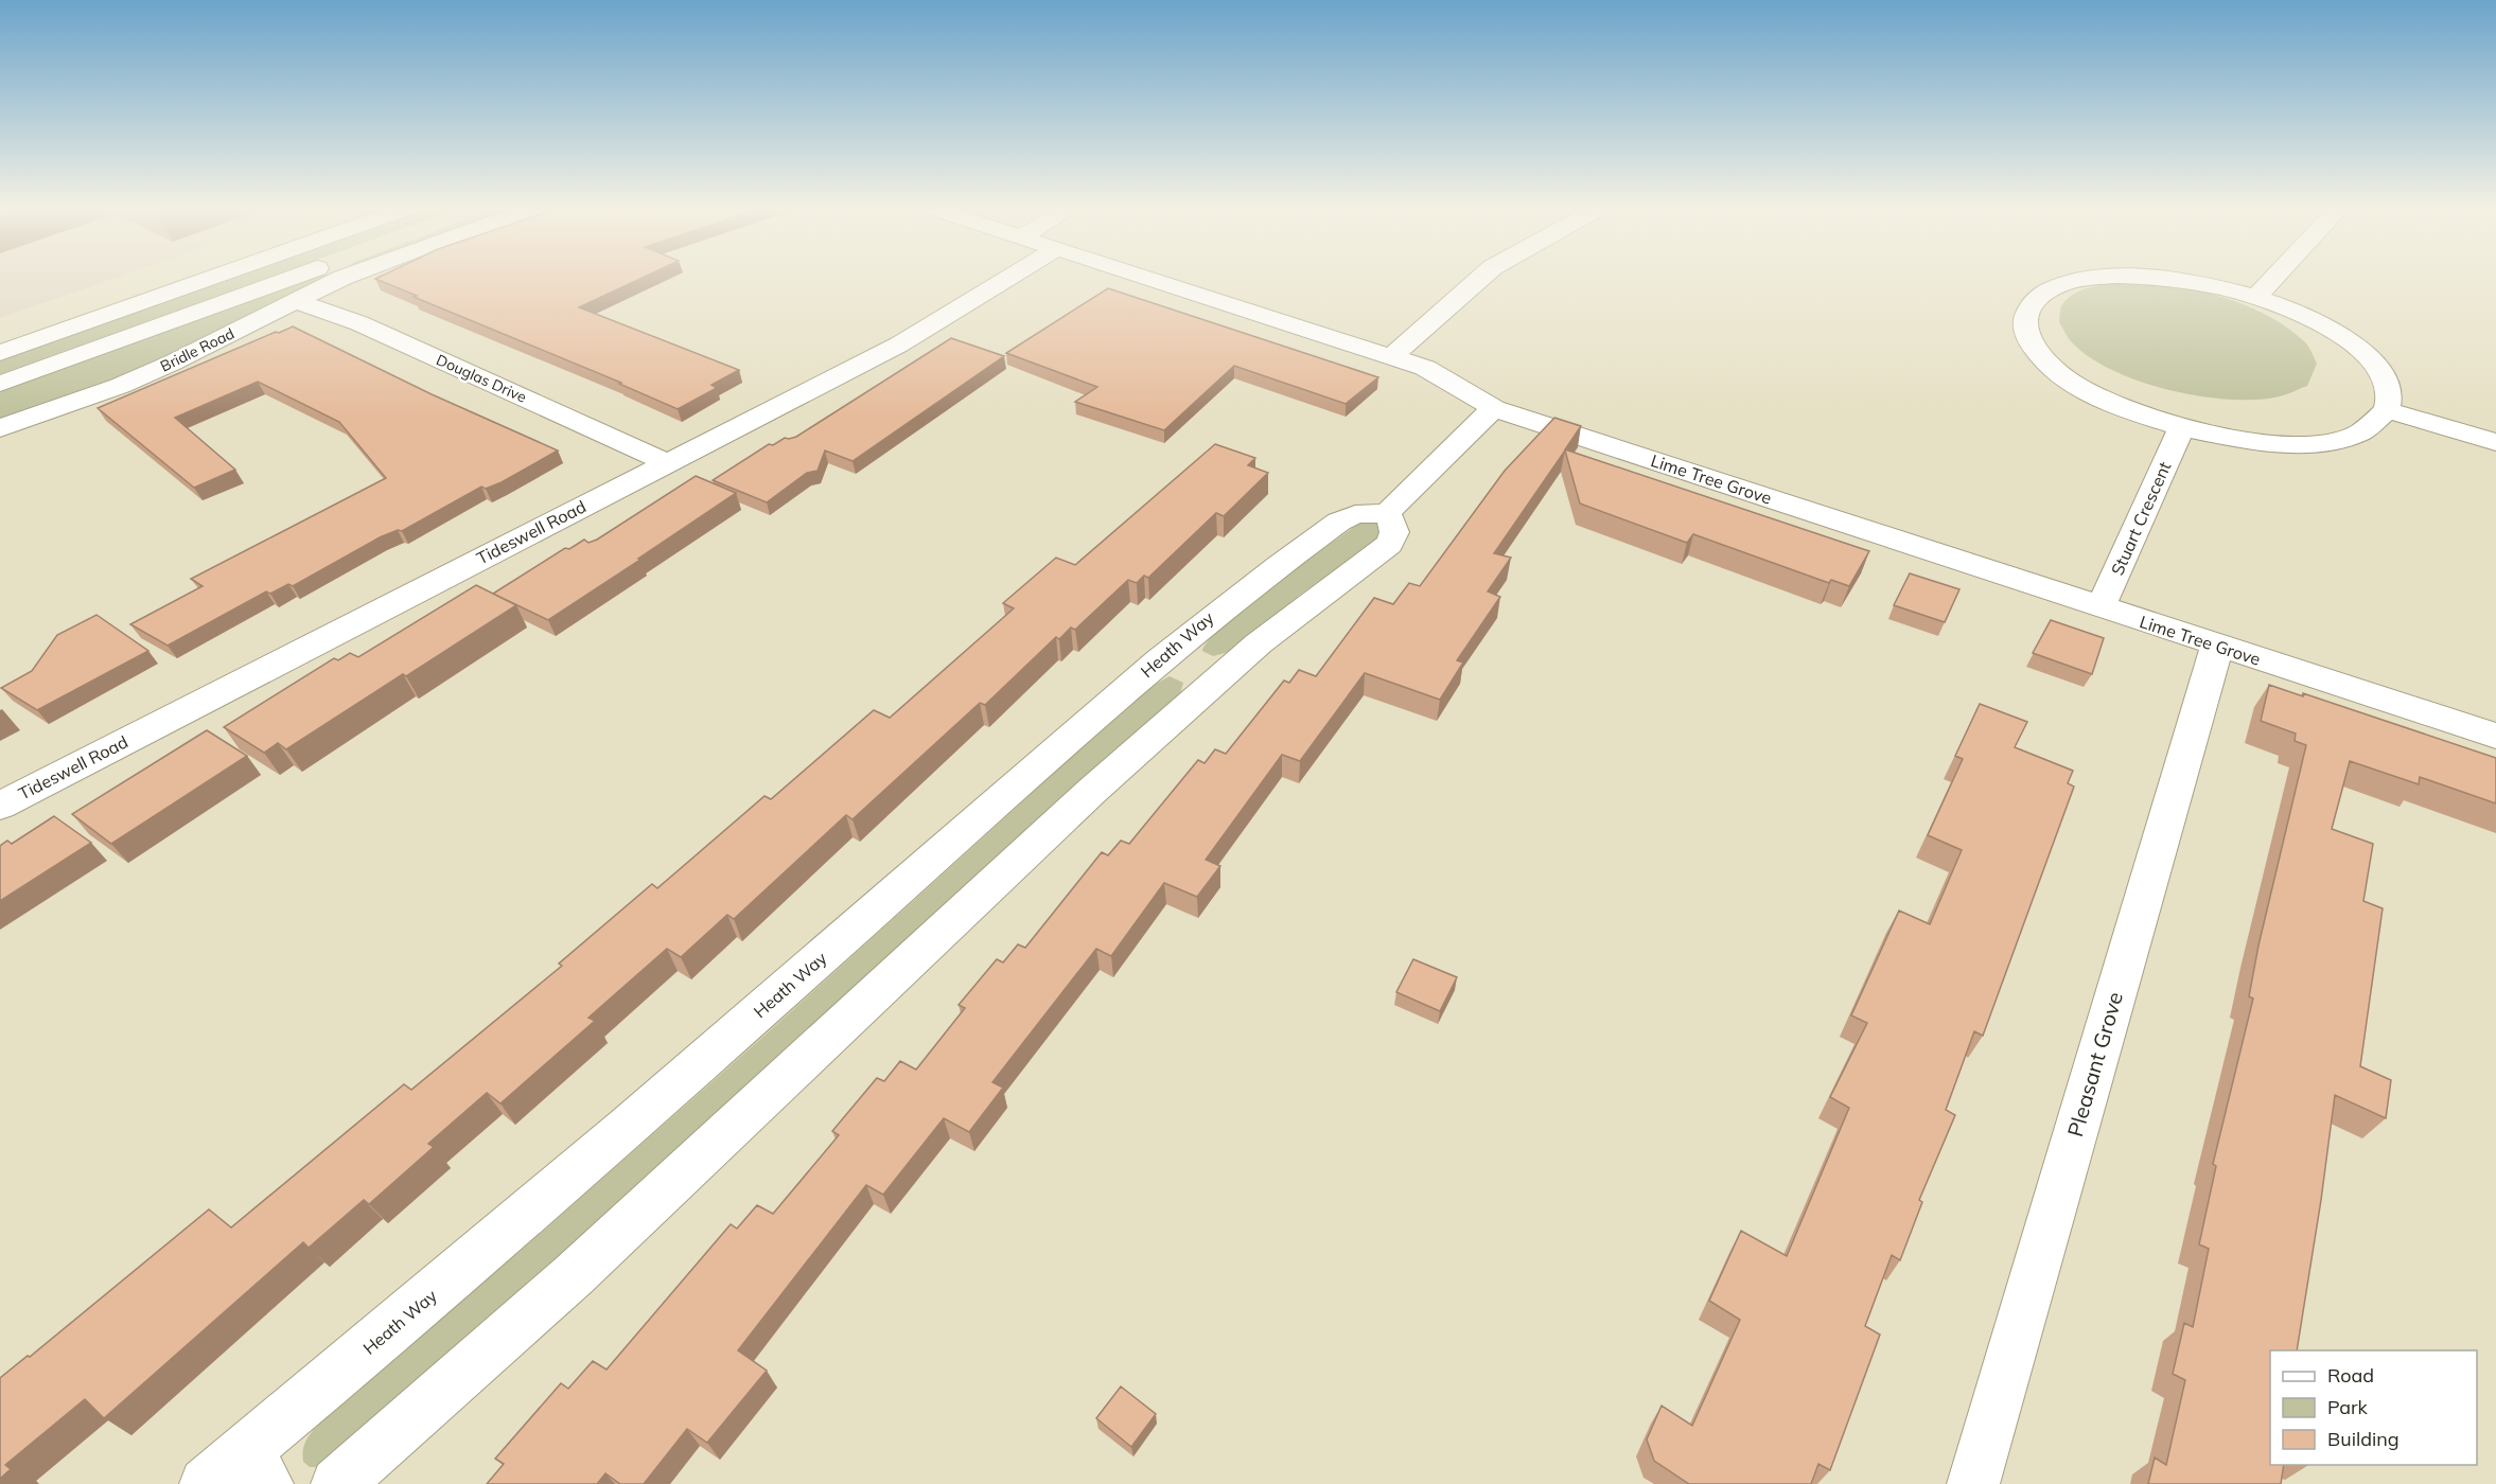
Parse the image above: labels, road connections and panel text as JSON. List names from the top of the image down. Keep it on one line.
{"streets":{"street":["Bridle Road","Douglas Drive","Lime Tree Grove","Stuart Crescent","Tideswell Road","Heath Way","Pleasant Grove"]},"crossings":[["Bridle Road","Douglas Drive"],["Douglas Drive","Tideswell Road"],["Lime Tree Grove","Stuart Crescent"],["Lime Tree Grove","Pleasant Grove"]],"legend":["Road","Park","Building"]}
